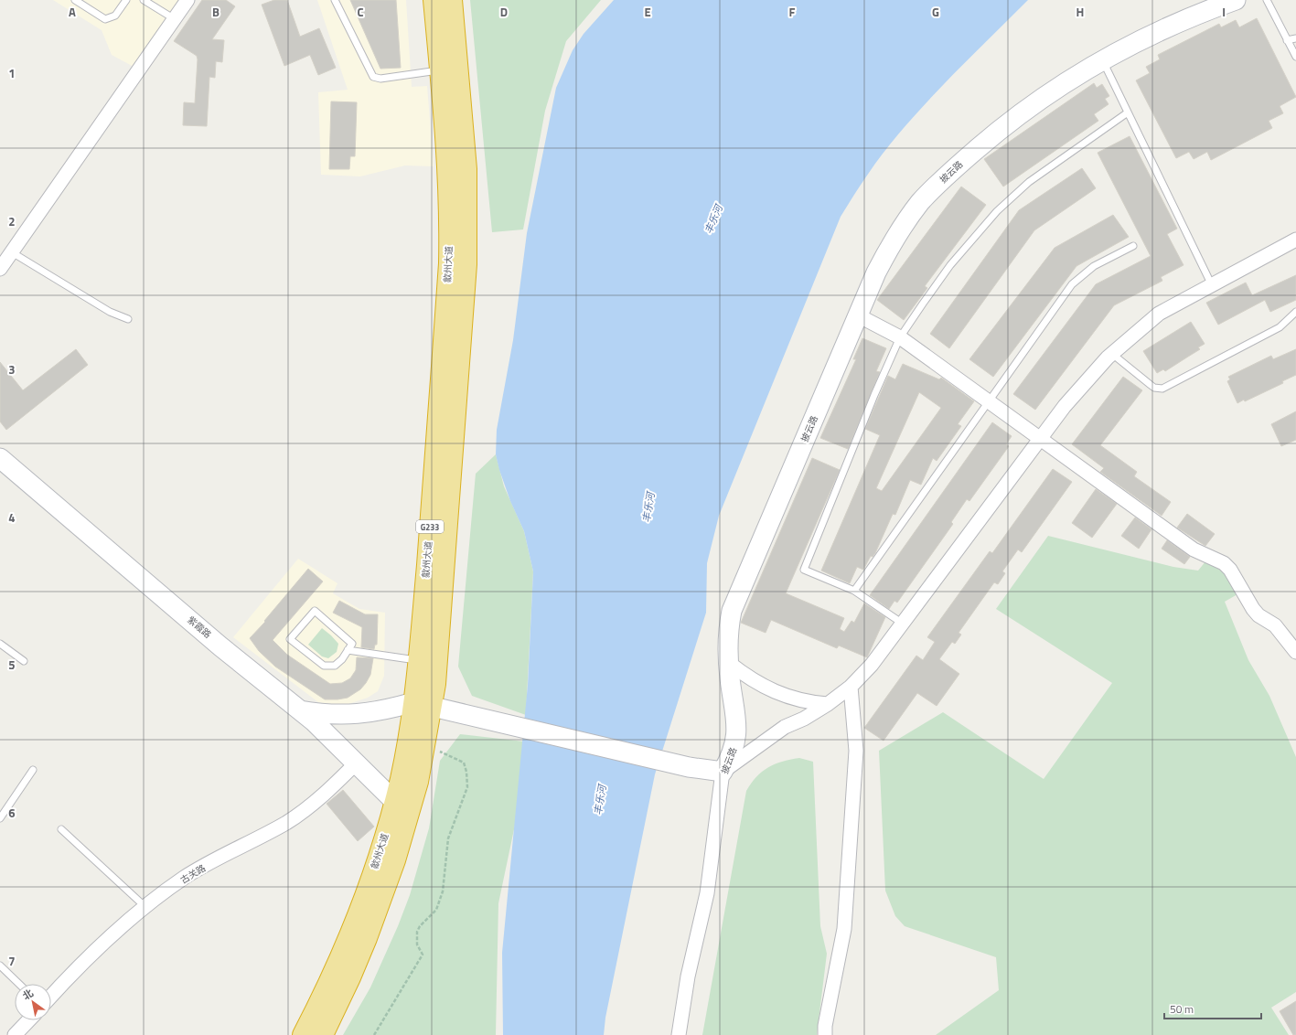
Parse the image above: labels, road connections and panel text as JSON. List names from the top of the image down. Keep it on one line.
{"streets":{"highway":["歙州大道","G233"],"street":["披云路","紫霞路","古关路"]},"crossings":[["歙州大道","紫霞路"],["紫霞路","古关路"]],"water":["丰乐河"],"scale_bar":"50 m","north":"top left","grid":{"columns":["A","B","C","D","E","F","G","H","I"],"rows":["1","2","3","4","5","6","7"]}}
